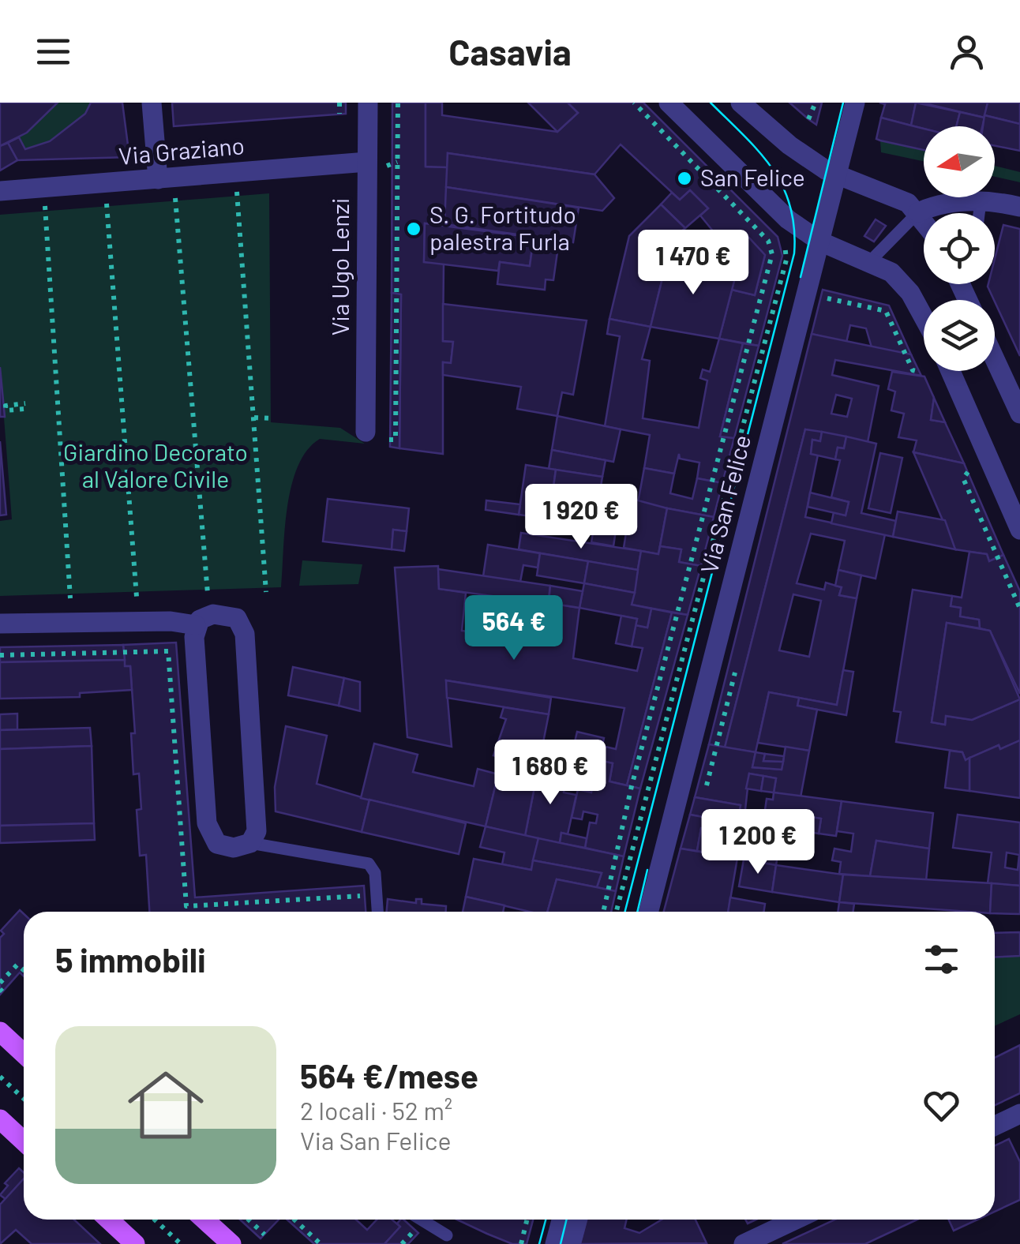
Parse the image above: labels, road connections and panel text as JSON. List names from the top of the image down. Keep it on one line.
{"streets":{"street":["Via Graziano","Via Ugo Lenzi","Via San Felice"]},"crossings":[["Via Graziano","Via Ugo Lenzi"]],"parks":["Giardino Decorato al Valore Civile"],"places":["San Felice","S. G. Fortitudo palestra Furla"],"north":"left","page":{"header":"Casavia","price":["1 470 €","1 920 €","564 €","1 680 €","1 200 €"],"heading":"5 immobili","list":[{"name":"564 €/mese","note":"2 locali · 52 m² · Via San Felice"}]}}
